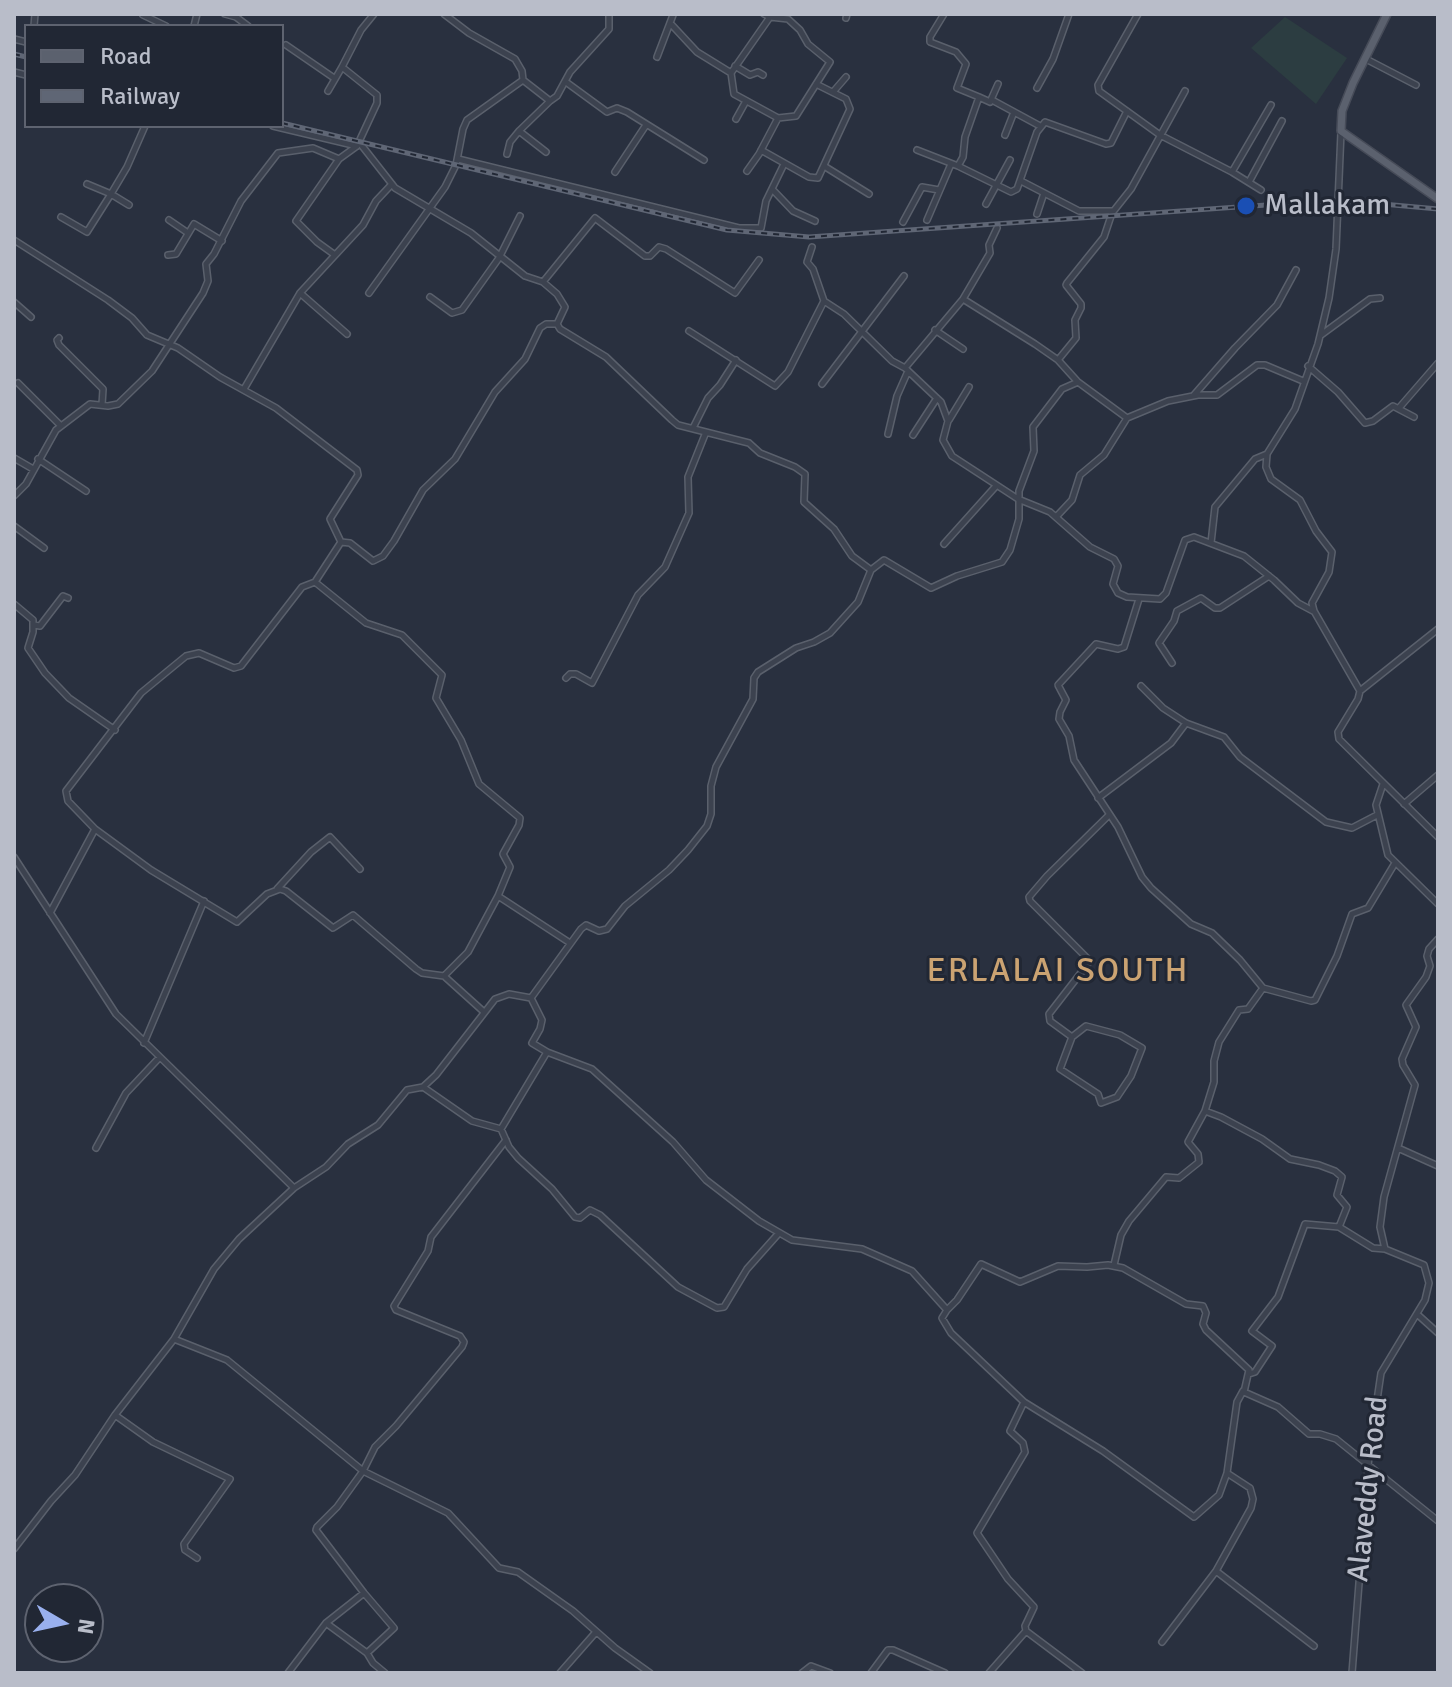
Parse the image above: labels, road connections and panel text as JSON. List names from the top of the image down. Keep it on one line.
{"streets":{"street":["Alaveddy Road"]},"districts":["ERLALAI SOUTH"],"places":["Mallakam"],"legend":["Road","Railway"],"north":"right"}
